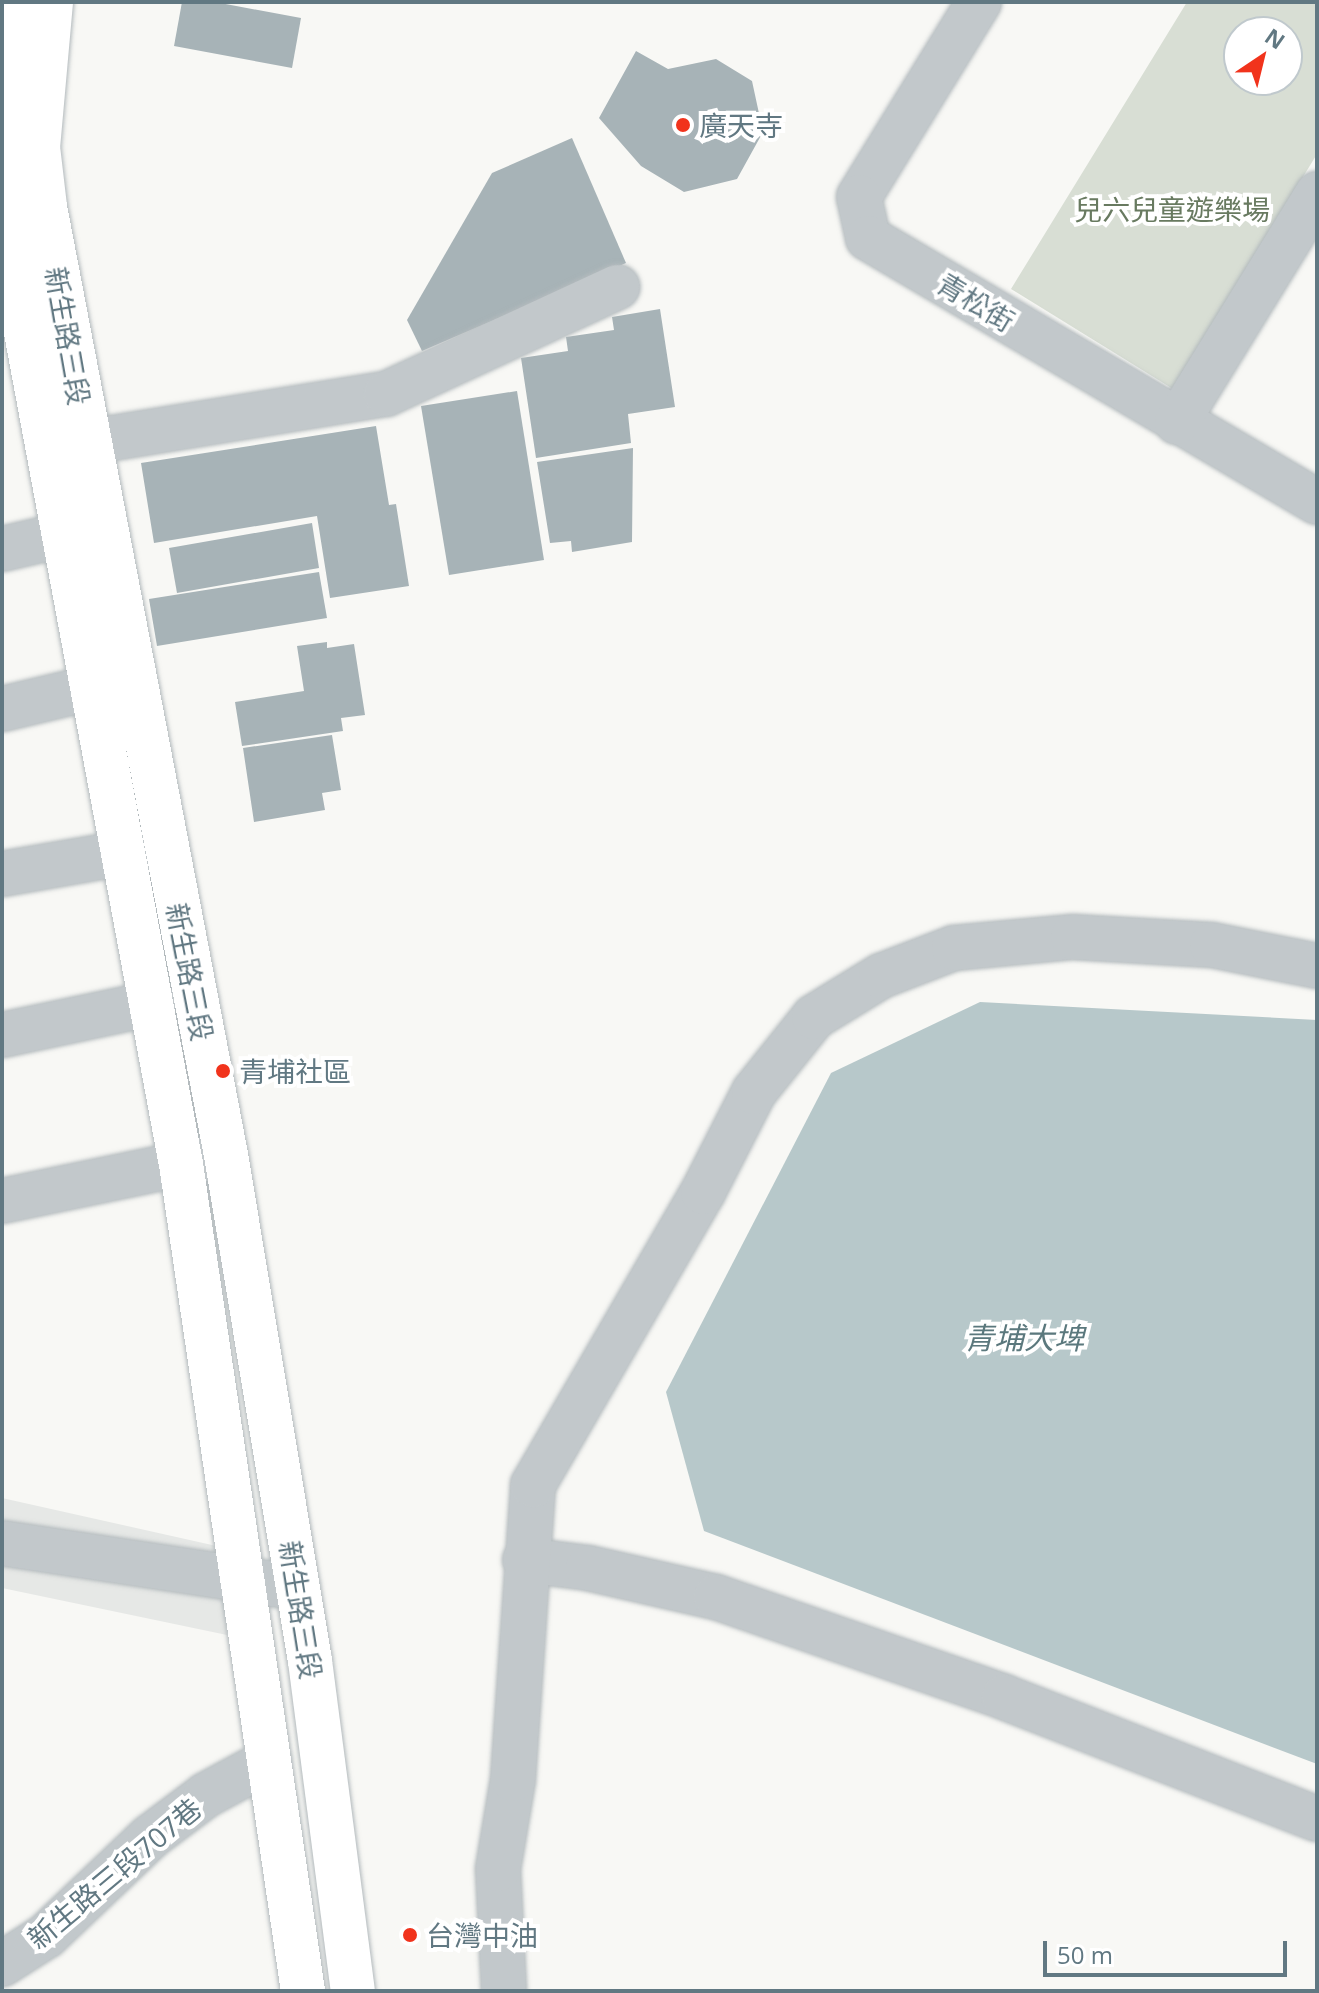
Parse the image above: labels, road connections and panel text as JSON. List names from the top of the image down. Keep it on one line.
{"streets":{"main road":["新生路三段"],"street":["青松街","新生路三段707巷"]},"crossings":[["新生路三段","新生路三段707巷"]],"water":["青埔大埤"],"parks":["兒六兒童遊樂場"],"places":["廣天寺","青埔社區","台灣中油"],"scale_bar":"50 m","north":"top right"}
